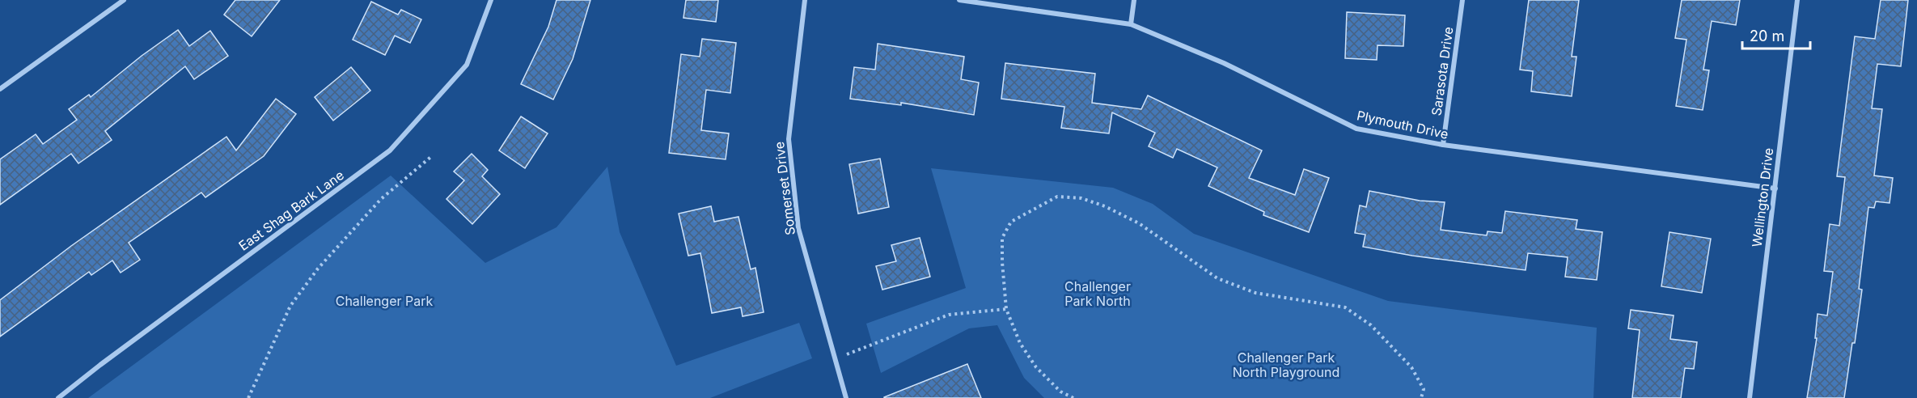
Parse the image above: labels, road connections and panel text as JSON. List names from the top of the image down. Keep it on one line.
{"streets":{"street":["Sarasota Drive","Plymouth Drive","Somerset Drive","Wellington Drive","East Shag Bark Lane"]},"crossings":[["Sarasota Drive","Plymouth Drive"],["Plymouth Drive","Wellington Drive"]],"parks":["Challenger Park North","Challenger Park","Challenger Park North Playground"],"scale_bar":"20 m"}
